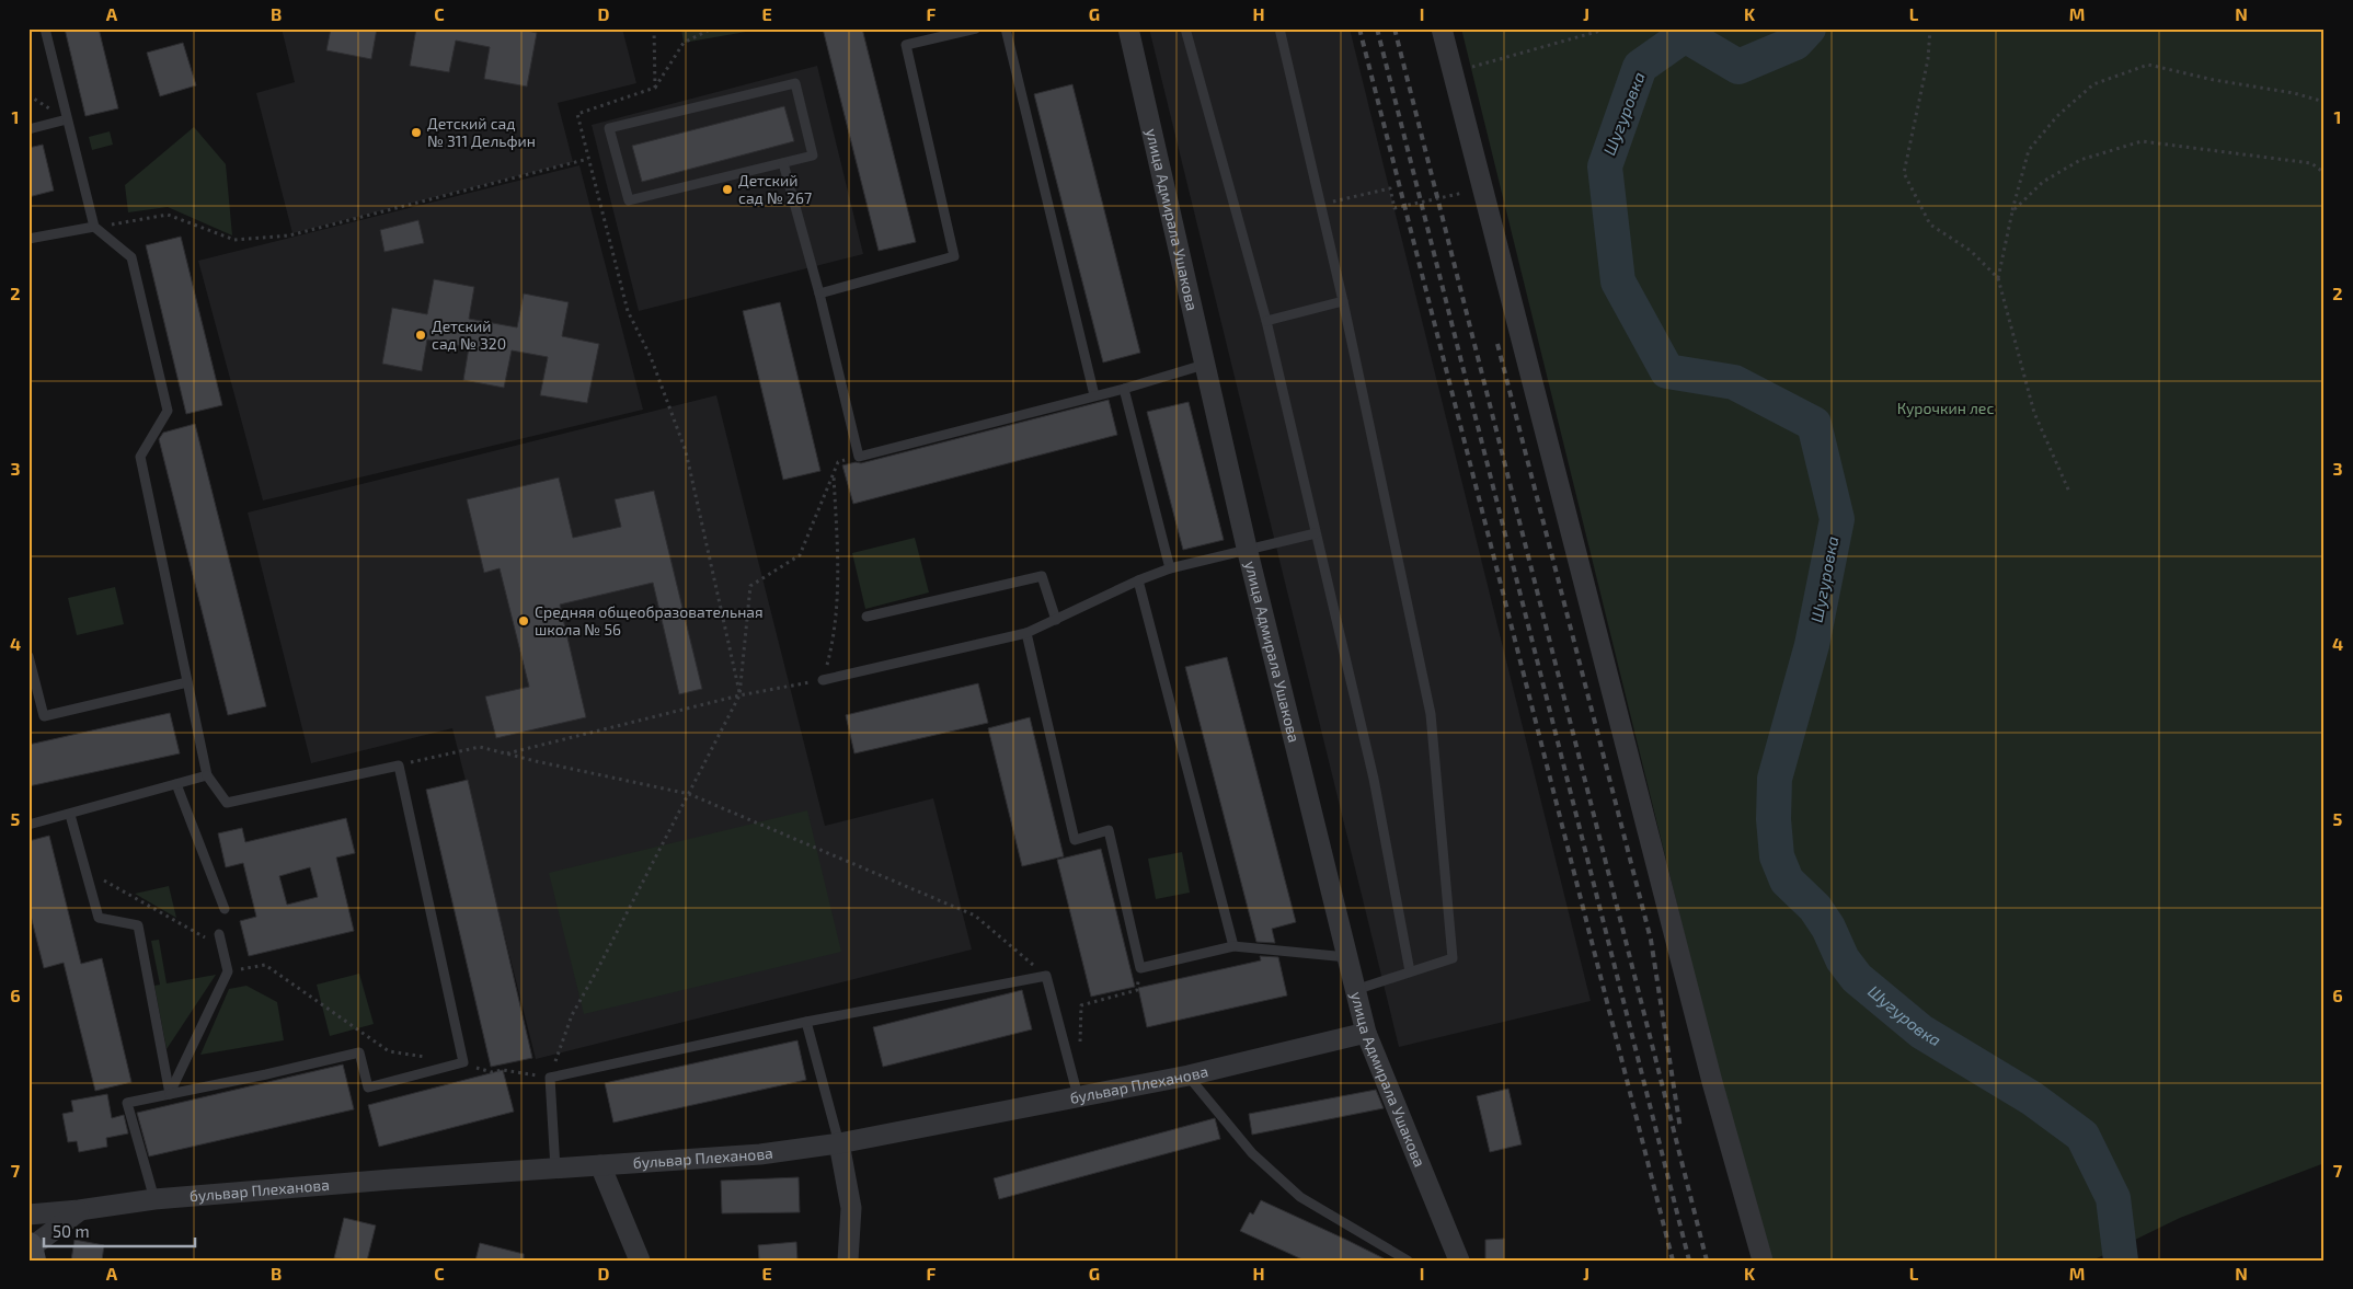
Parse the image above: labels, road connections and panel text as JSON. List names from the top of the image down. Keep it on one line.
{"streets":{"street":["улица Адмирала Ушакова","бульвар Плеханова"]},"crossings":[["улица Адмирала Ушакова","бульвар Плеханова"]],"water":["Шугуровка"],"parks":["Курочкин лес"],"places":["Детский сад № 311 Дельфин","Детский сад № 267","Детский сад № 320","Средняя общеобразовательная школа № 56"],"scale_bar":"50 m","grid":{"columns":["A","B","C","D","E","F","G","H","I","J","K","L","M","N"],"rows":["1","2","3","4","5","6","7"]}}
